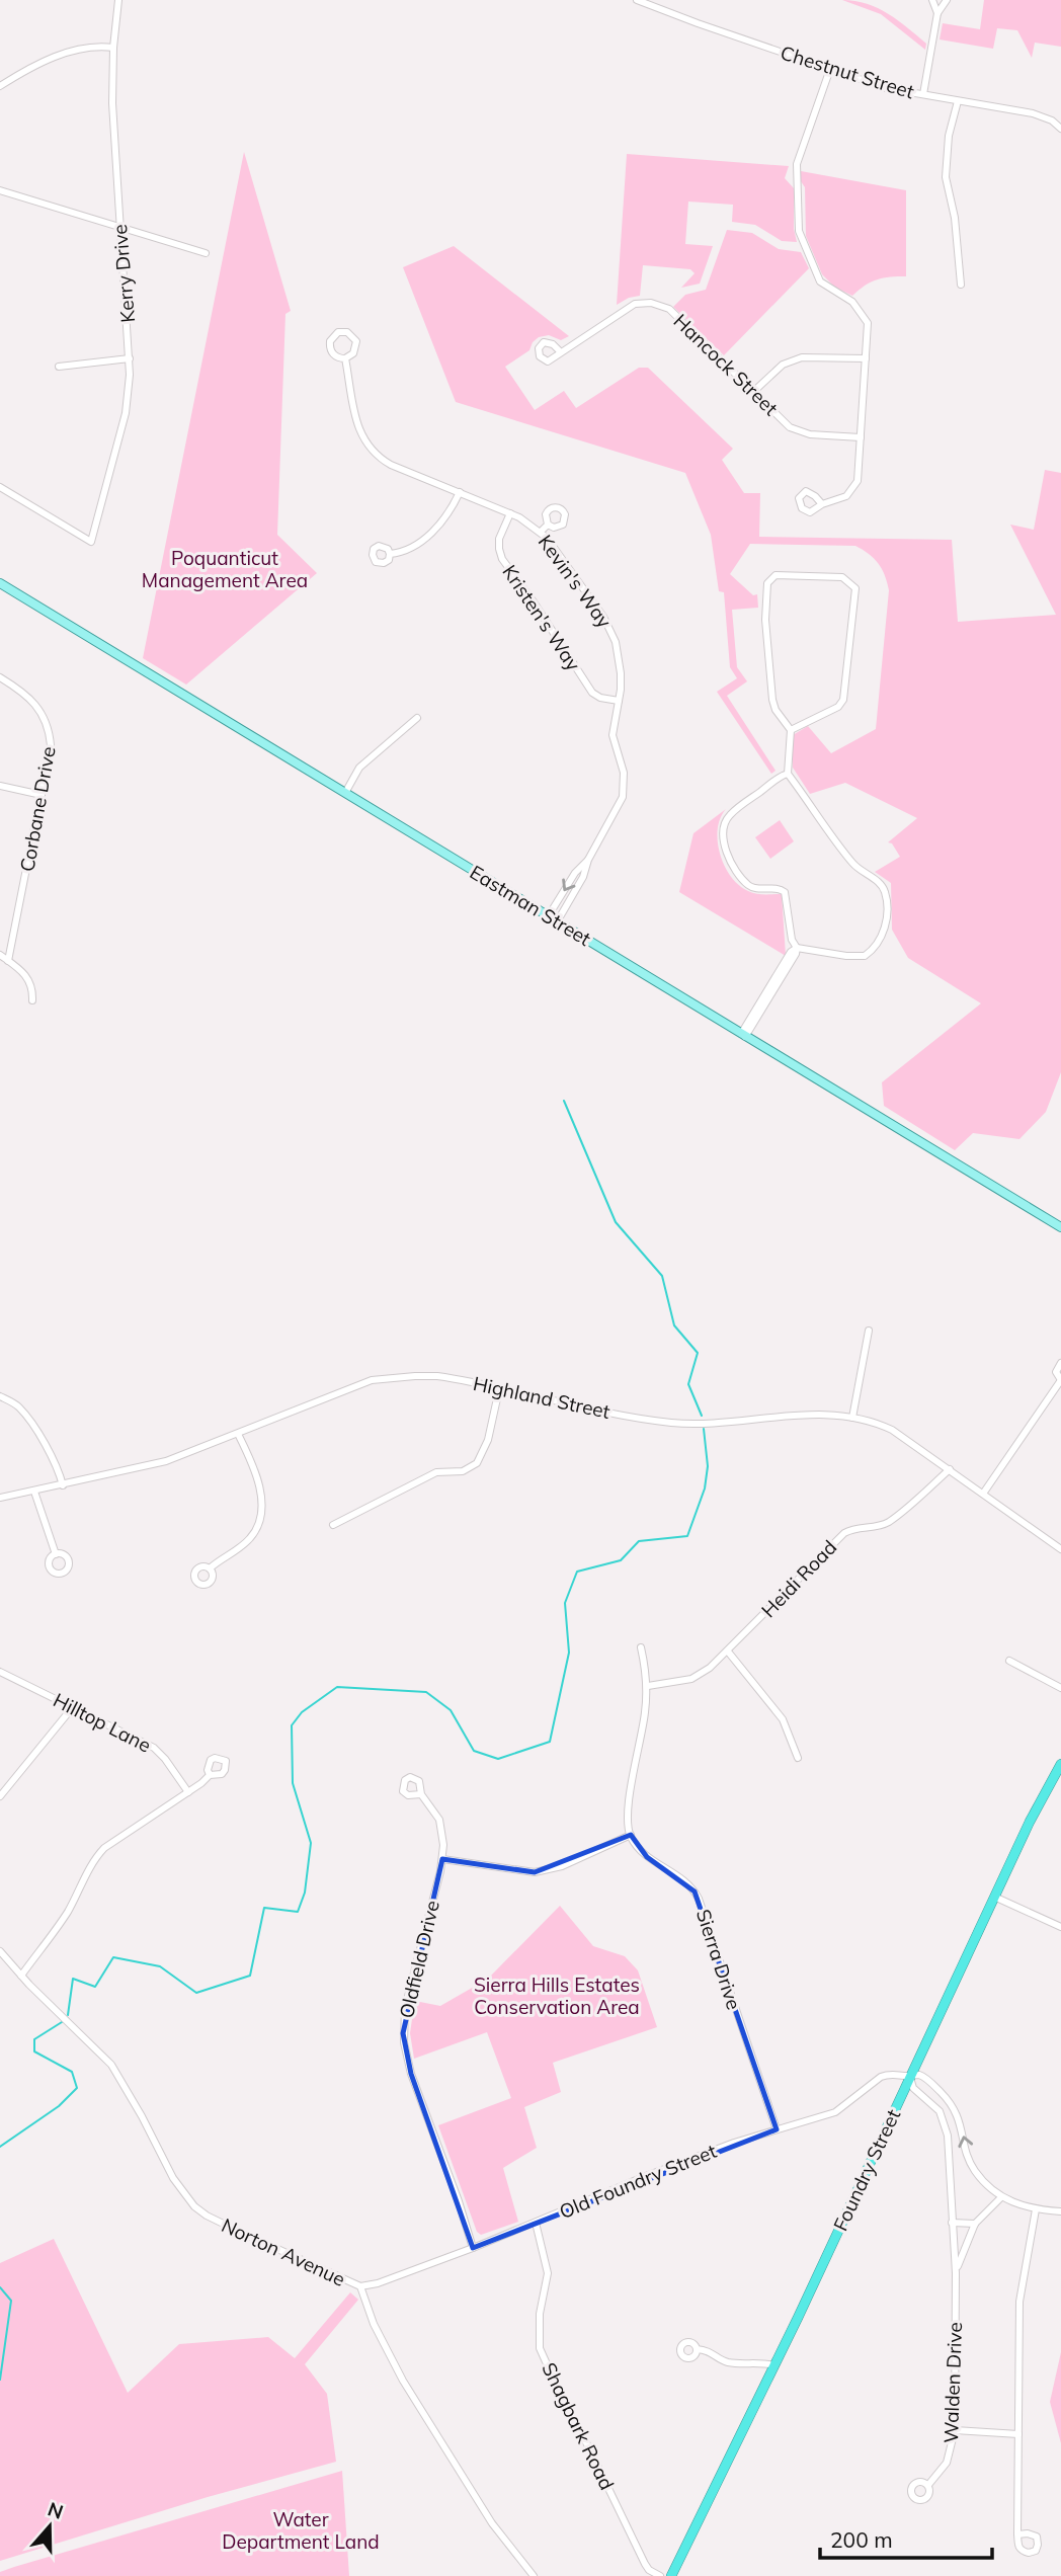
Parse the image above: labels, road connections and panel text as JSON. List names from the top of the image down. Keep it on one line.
{"streets":{"highway":["Foundry Street"],"main road":["Eastman Street"],"street":["Chestnut Street","Kerry Drive","Hancock Street","Kevin's Way","Kristen's Way","Corbane Drive","Highland Street","Heidi Road","Hilltop Lane","Oldfield Drive","Sierra Drive","Old Foundry Street","Norton Avenue","Walden Drive","Shagbark Road"]},"crossings":[["Kevin's Way","Kristen's Way"],["Kevin's Way","Eastman Street"],["Highland Street","Heidi Road"],["Oldfield Drive","Old Foundry Street"],["Sierra Drive","Old Foundry Street"],["Foundry Street","Old Foundry Street"],["Foundry Street","Walden Drive"],["Old Foundry Street","Norton Avenue"],["Old Foundry Street","Walden Drive"],["Old Foundry Street","Shagbark Road"]],"parks":["Poquanticut Management Area","Sierra Hills Estates Conservation Area","Water Department Land"],"scale_bar":"200 m","north":"top"}
